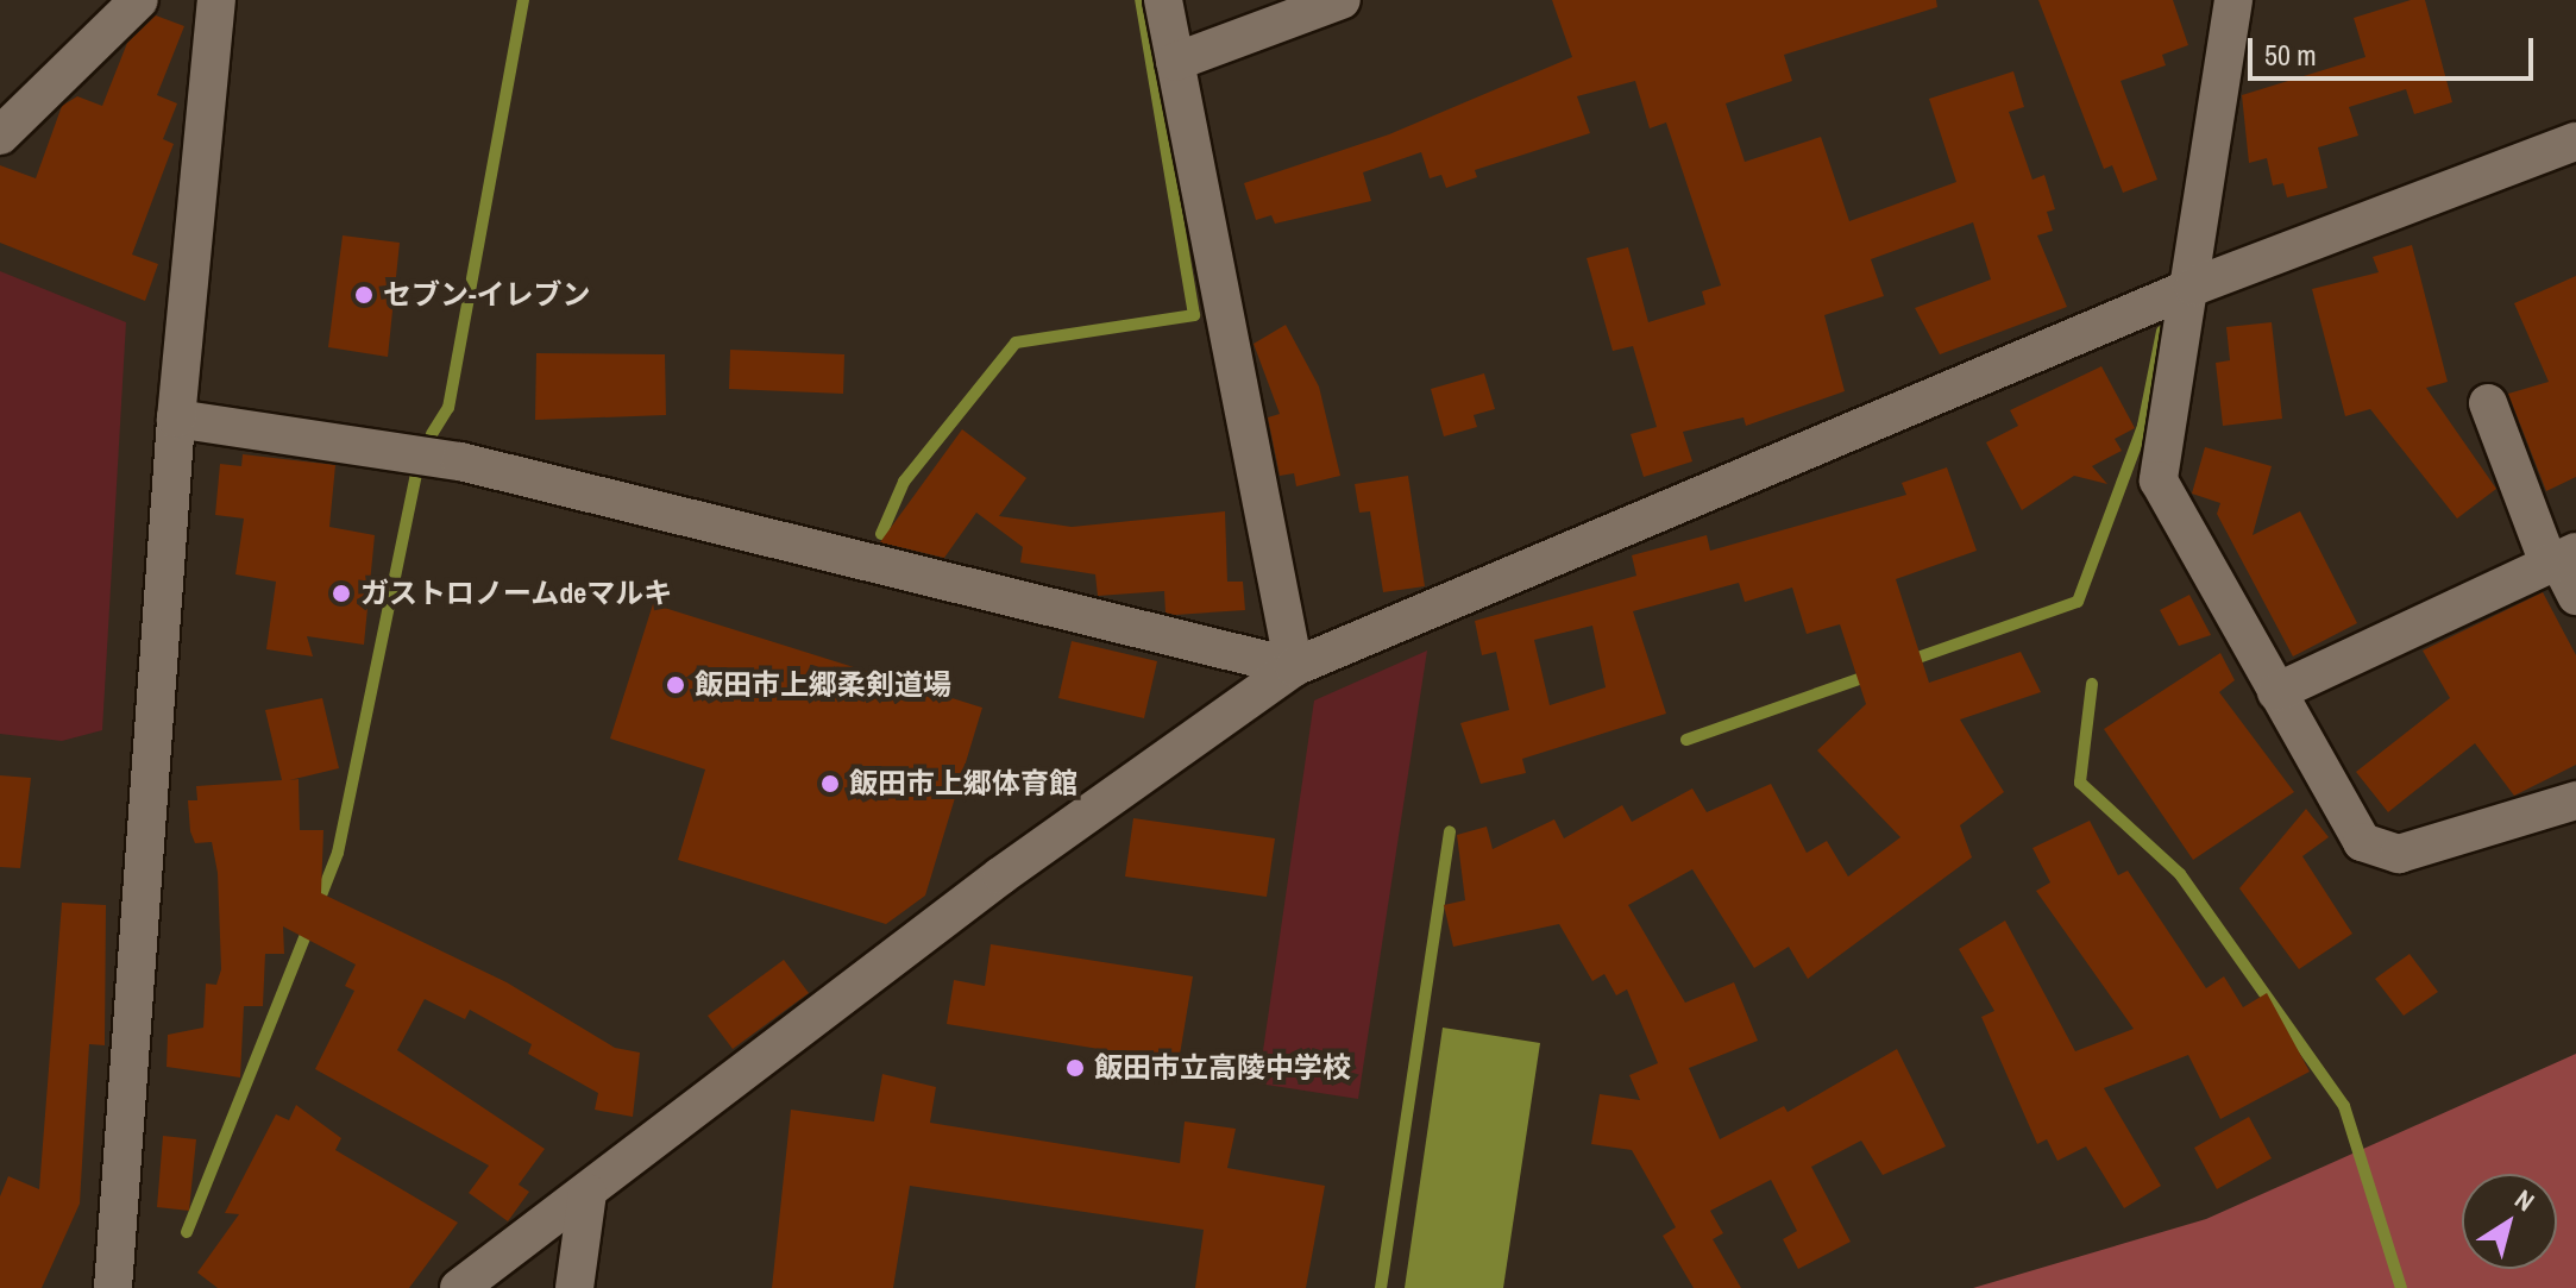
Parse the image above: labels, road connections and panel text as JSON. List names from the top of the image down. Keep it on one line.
{"places":["セブン-イレブン","ガストロノームdeマルキ","飯田市上郷柔剣道場","飯田市上郷体育館","飯田市立高陵中学校"],"scale_bar":"50 m","north":"top right"}
